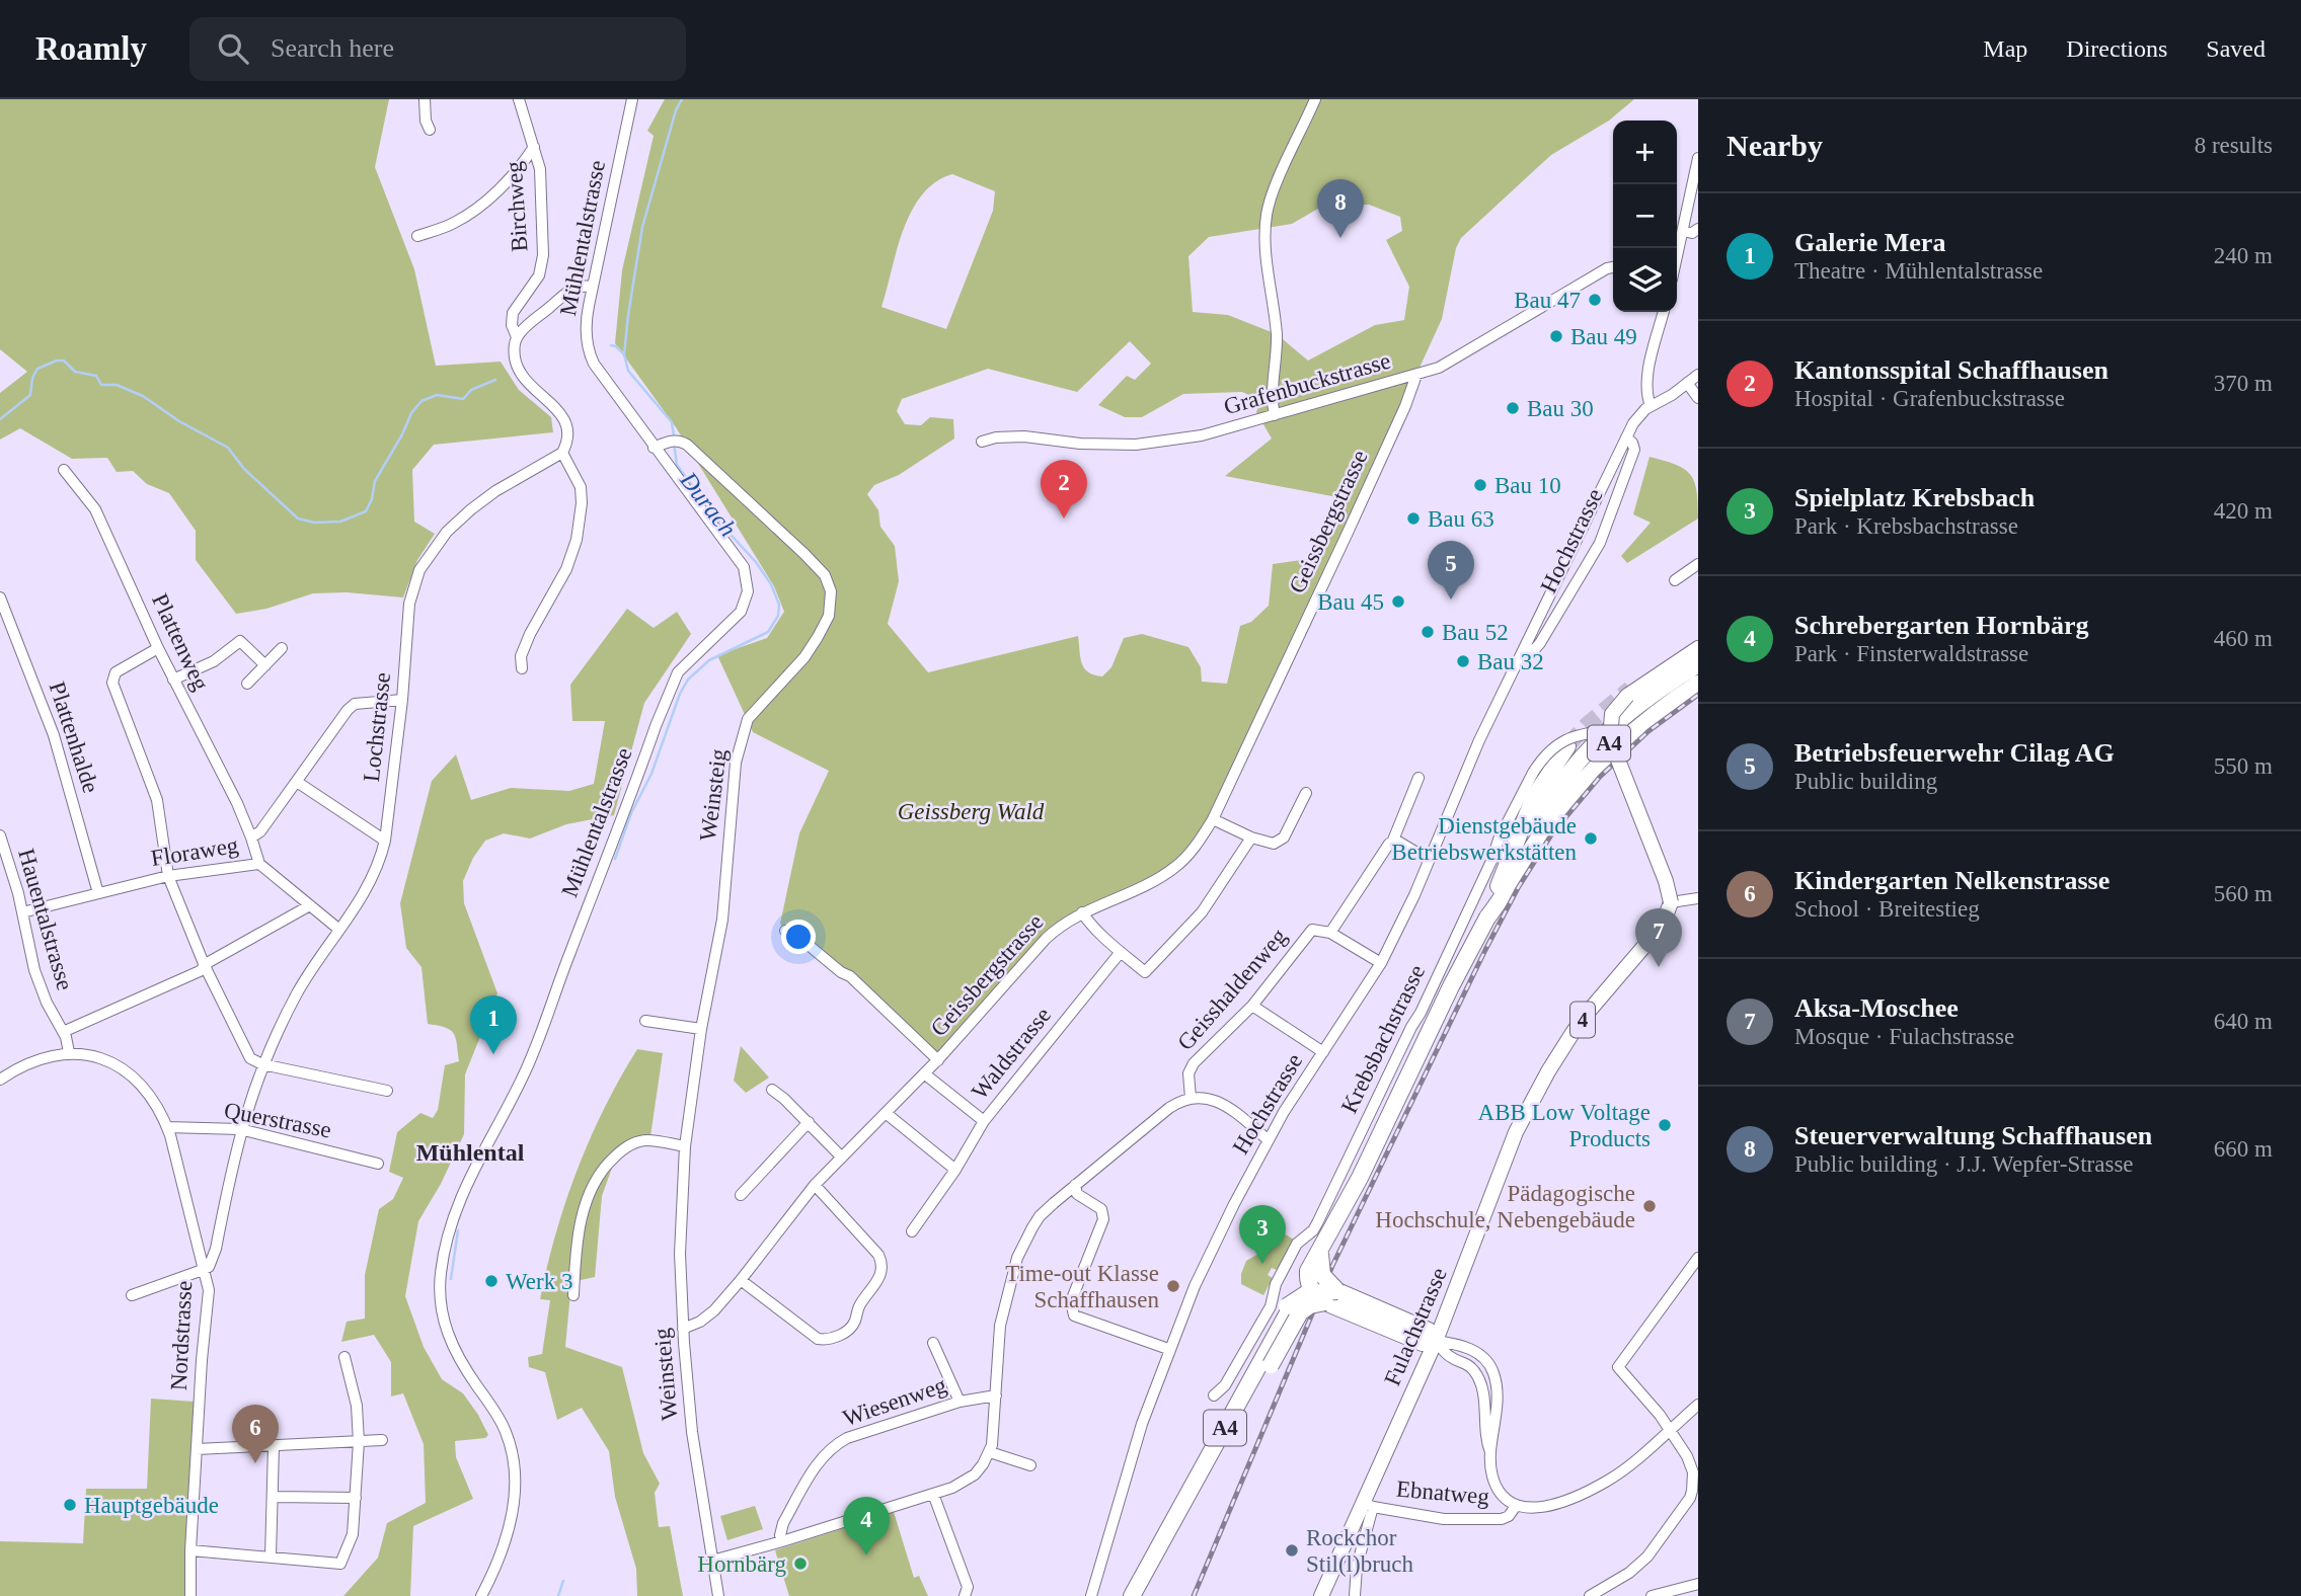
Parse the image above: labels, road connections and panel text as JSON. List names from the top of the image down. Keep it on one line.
{"streets":{"highway":["A4"],"main road":["4","Fulachstrasse"],"street":["Birchweg","Mühlentalstrasse","Grafenbuckstrasse","Geissbergstrasse","Hochstrasse","Plattenweg","Lochstrasse","Plattenhalde","Weinsteig","Floraweg","Hauentalstrasse","Geisshaldenweg","Krebsbachstrasse","Waldstrasse","Querstrasse","Nordstrasse","Wiesenweg","Ebnatweg"]},"crossings":[["Mühlentalstrasse","Weinsteig"],["Grafenbuckstrasse","Geissbergstrasse"],["Geissbergstrasse","Weinsteig"],["Geissbergstrasse","Waldstrasse"],["Plattenweg","Floraweg"],["Lochstrasse","Floraweg"],["Lochstrasse","Querstrasse"],["Lochstrasse","Nordstrasse"],["Plattenhalde","Floraweg"],["Floraweg","Hauentalstrasse"],["Hauentalstrasse","Nordstrasse"],["Querstrasse","Nordstrasse"],["Fulachstrasse","Ebnatweg"]],"districts":["Mühlental"],"water":["Durach"],"parks":["Geissberg Wald"],"places":["Bau 47","Bau 49","Bau 30","Bau 10","Bau 63","Bau 45","Bau 52","Bau 32","Dienstgebäude Betriebswerkstätten","ABB Low Voltage Products","Pädagogische Hochschule, Nebengebäude","Werk 3","Time-out Klasse Schaffhausen","Hauptgebäude","Rockchor Stil(l)bruch","Hornbärg"],"page":{"header":"Roamly","search":"Search here","nav":["Map","Directions","Saved"],"heading":["Nearby","8 results"],"map_buttons":["+","−"],"pins":["8","2","5","7","1","3","6","4"],"list":[{"mark":"1","name":"Galerie Mera","note":"Theatre · Mühlentalstrasse","value":"240 m"},{"mark":"2","name":"Kantonsspital Schaffhausen","note":"Hospital · Grafenbuckstrasse","value":"370 m"},{"mark":"3","name":"Spielplatz Krebsbach","note":"Park · Krebsbachstrasse","value":"420 m"},{"mark":"4","name":"Schrebergarten Hornbärg","note":"Park · Finsterwaldstrasse","value":"460 m"},{"mark":"5","name":"Betriebsfeuerwehr Cilag AG","note":"Public building","value":"550 m"},{"mark":"6","name":"Kindergarten Nelkenstrasse","note":"School · Breitestieg","value":"560 m"},{"mark":"7","name":"Aksa-Moschee","note":"Mosque · Fulachstrasse","value":"640 m"},{"mark":"8","name":"Steuerverwaltung Schaffhausen","note":"Public building · J.J. Wepfer-Strasse","value":"660 m"}]}}
